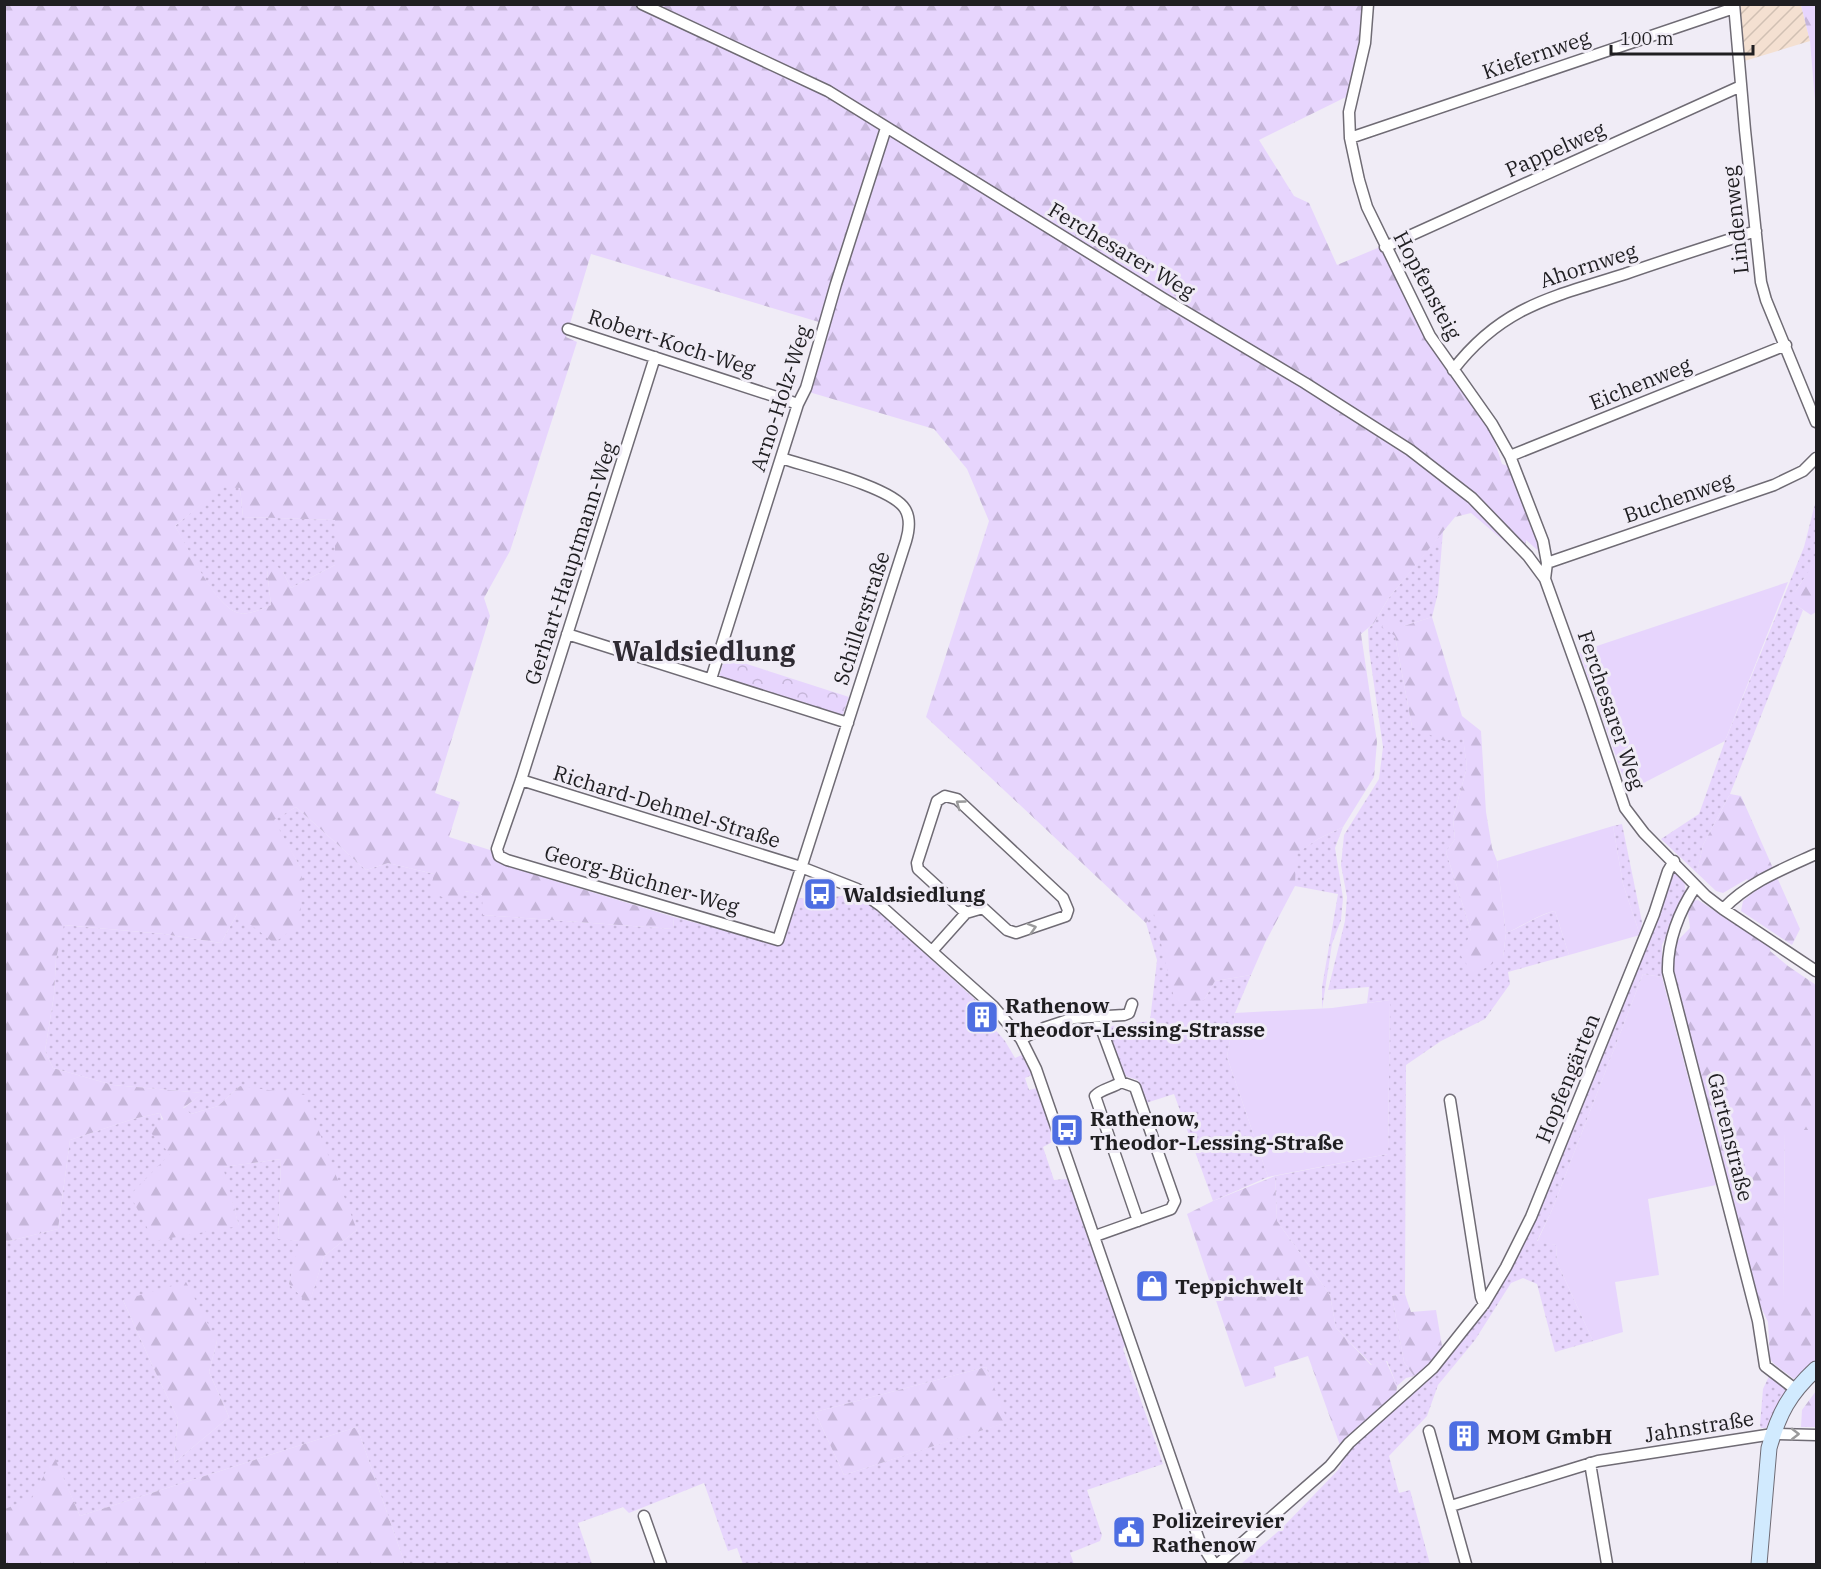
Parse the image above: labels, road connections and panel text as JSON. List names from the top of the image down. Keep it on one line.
{"streets":{"street":["Kiefernweg","Pappelweg","Lindenweg","Ferchesarer Weg","Ahornweg","Hopfensteig","Robert-Koch-Weg","Eichenweg","Arno-Holz-Weg","Buchenweg","Gerhart-Hauptmann-Weg","Schillerstraße","Richard-Dehmel-Straße","Georg-Büchner-Weg","Hopfengärten","Gartenstraße","Jahnstraße"]},"crossings":[["Kiefernweg","Lindenweg"],["Kiefernweg","Hopfensteig"],["Pappelweg","Lindenweg"],["Pappelweg","Hopfensteig"],["Lindenweg","Ahornweg"],["Lindenweg","Eichenweg"],["Ferchesarer Weg","Hopfensteig"],["Ferchesarer Weg","Arno-Holz-Weg"],["Ferchesarer Weg","Buchenweg"],["Ferchesarer Weg","Hopfengärten"],["Ferchesarer Weg","Gartenstraße"],["Ahornweg","Hopfensteig"],["Hopfensteig","Eichenweg"],["Hopfensteig","Buchenweg"],["Robert-Koch-Weg","Arno-Holz-Weg"],["Robert-Koch-Weg","Gerhart-Hauptmann-Weg"],["Arno-Holz-Weg","Schillerstraße"],["Gerhart-Hauptmann-Weg","Richard-Dehmel-Straße"],["Gerhart-Hauptmann-Weg","Georg-Büchner-Weg"],["Schillerstraße","Richard-Dehmel-Straße"],["Schillerstraße","Georg-Büchner-Weg"],["Richard-Dehmel-Straße","Georg-Büchner-Weg"],["Richard-Dehmel-Straße","Hopfengärten"]],"districts":["Waldsiedlung"],"places":{"bus stop":["Waldsiedlung","Rathenow, Theodor-Lessing-Straße"],"building":["Rathenow Theodor-Lessing-Strasse","MOM GmbH"],"shop":["Teppichwelt"],"public building":["Polizeirevier Rathenow"]},"scale_bar":"100 m"}
